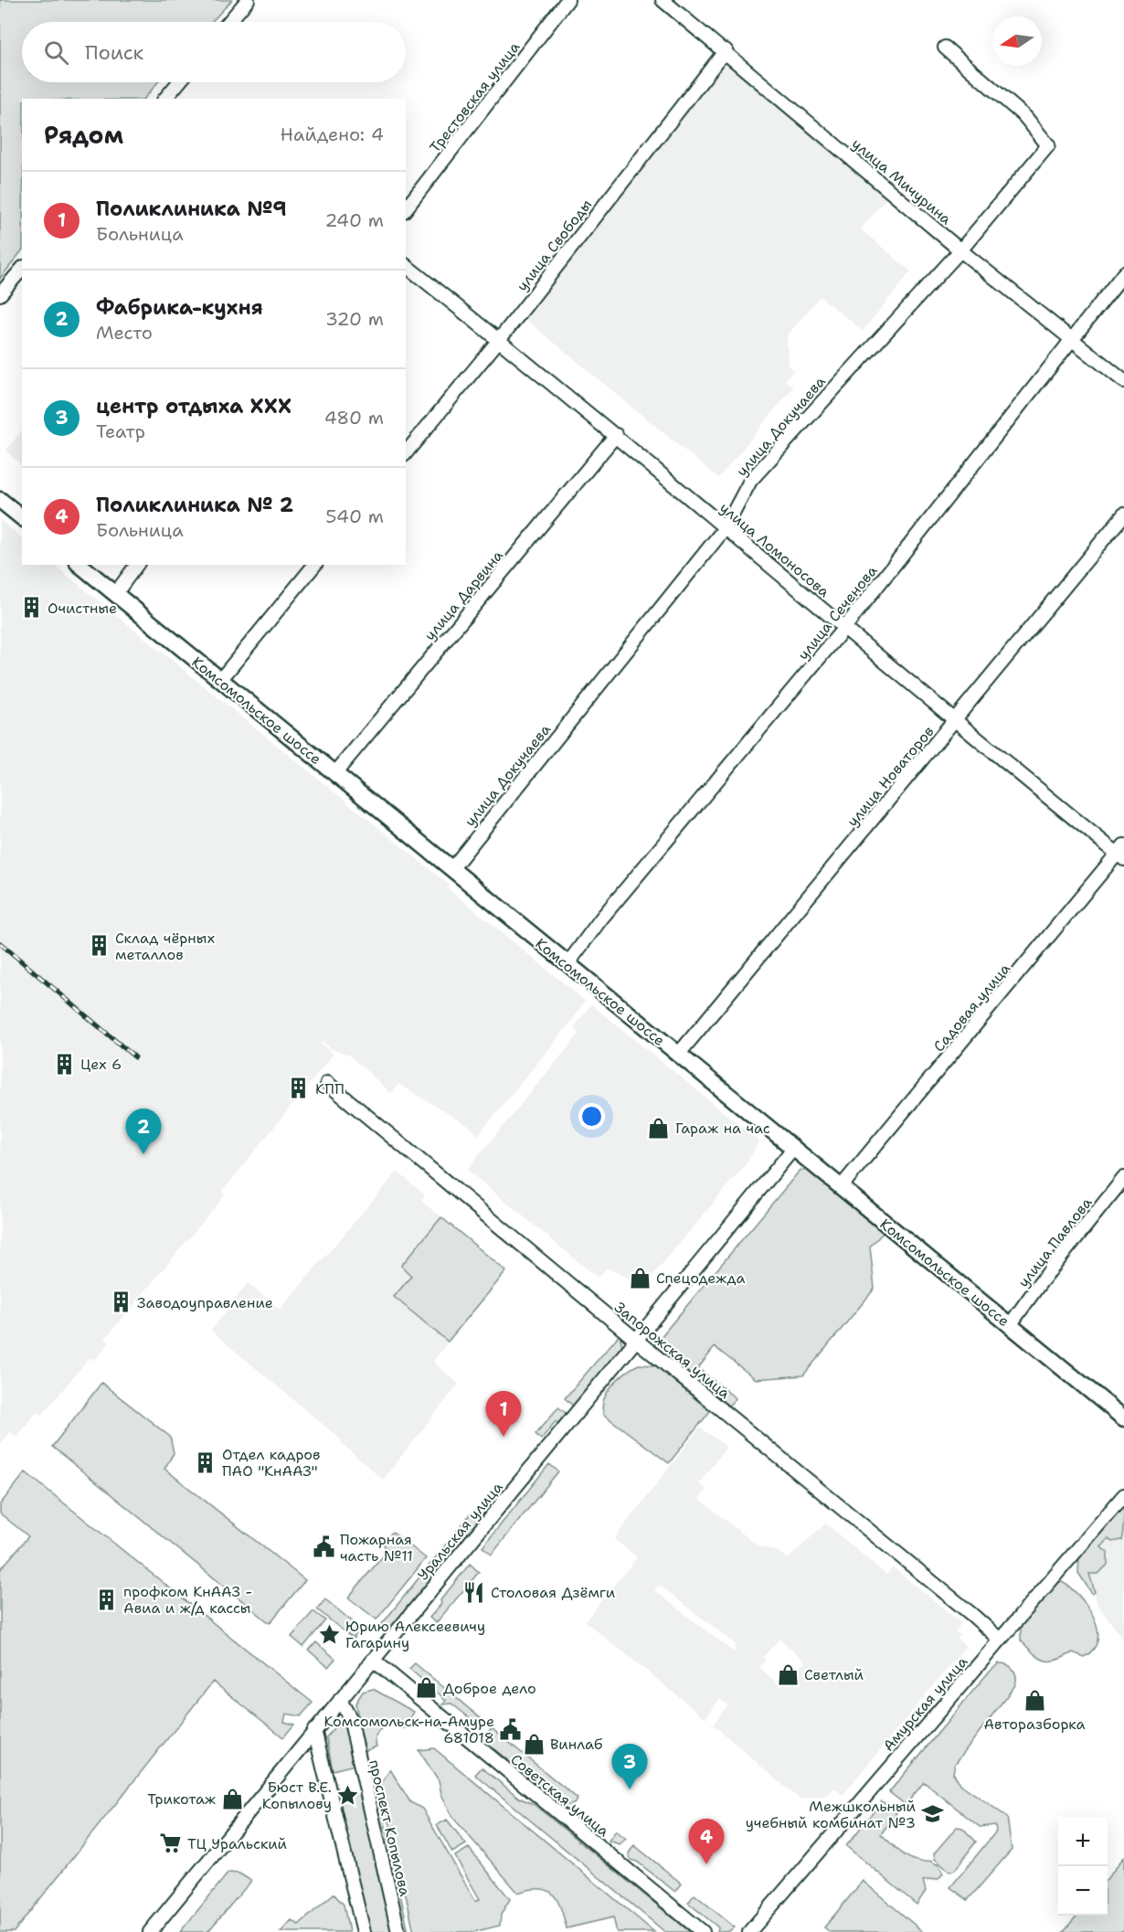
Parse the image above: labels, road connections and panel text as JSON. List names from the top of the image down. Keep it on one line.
{"streets":{"main road":["Комсомольское шоссе"],"street":["Трестовская улица","улица Мичурина","улица Свободы","улица Докучаева","улица Ломоносова","улица Дарвина","улица Сеченова","улица Новаторов","Садовая улица","улица Павлова","Запорожская улица","Уральская улица","Амурская улица","Советская улица","проспект Копылова"]},"crossings":[["улица Мичурина","улица Свободы"],["улица Мичурина","улица Докучаева"],["улица Мичурина","улица Сеченова"],["улица Свободы","улица Ломоносова"],["улица Докучаева","улица Ломоносова"],["улица Докучаева","Комсомольское шоссе"],["улица Ломоносова","улица Дарвина"],["улица Ломоносова","улица Сеченова"],["улица Ломоносова","улица Новаторов"],["улица Ломоносова","Садовая улица"],["улица Дарвина","Комсомольское шоссе"],["улица Сеченова","Комсомольское шоссе"],["Комсомольское шоссе","улица Новаторов"],["Комсомольское шоссе","Садовая улица"],["Комсомольское шоссе","улица Павлова"],["Комсомольское шоссе","Уральская улица"],["Запорожская улица","Уральская улица"],["Запорожская улица","Амурская улица"],["Уральская улица","Советская улица"],["Уральская улица","проспект Копылова"]],"places":{"building":["Очистные","Склад чёрных металлов","Цех 6","КПП","Заводоуправление","Отдел кадров ПАО \"КнААЗ\"","профком КнААЗ - Авиа и ж/д кассы"],"shop":["Гараж на час","Спецодежда","Светлый","Доброе дело","Авторазборка","Винлаб","Трикотаж"],"public building":["Пожарная часть №11","Комсомольск-на-Амуре 681018"],"restaurant":["Столовая Дзёмги"],"place":["Юрию Алексеевичу Гагарину","Бюст В.Е. Копылову"],"school or university":["Межшкольный учебный комбинат №3"],"supermarket":["ТЦ Уральский"]},"north":"left","page":{"search":"Поиск","heading":["Рядом","Найдено: 4"],"list":[{"mark":"1","name":"Поликлиника №9","note":"Больница","value":"240 m"},{"mark":"2","name":"Фабрика-кухня","note":"Место","value":"320 m"},{"mark":"3","name":"центр отдыха ХХХ","note":"Театр","value":"480 m"},{"mark":"4","name":"Поликлиника № 2","note":"Больница","value":"540 m"}],"pins":["2","1","3","4"],"map_buttons":["+","−"]}}
